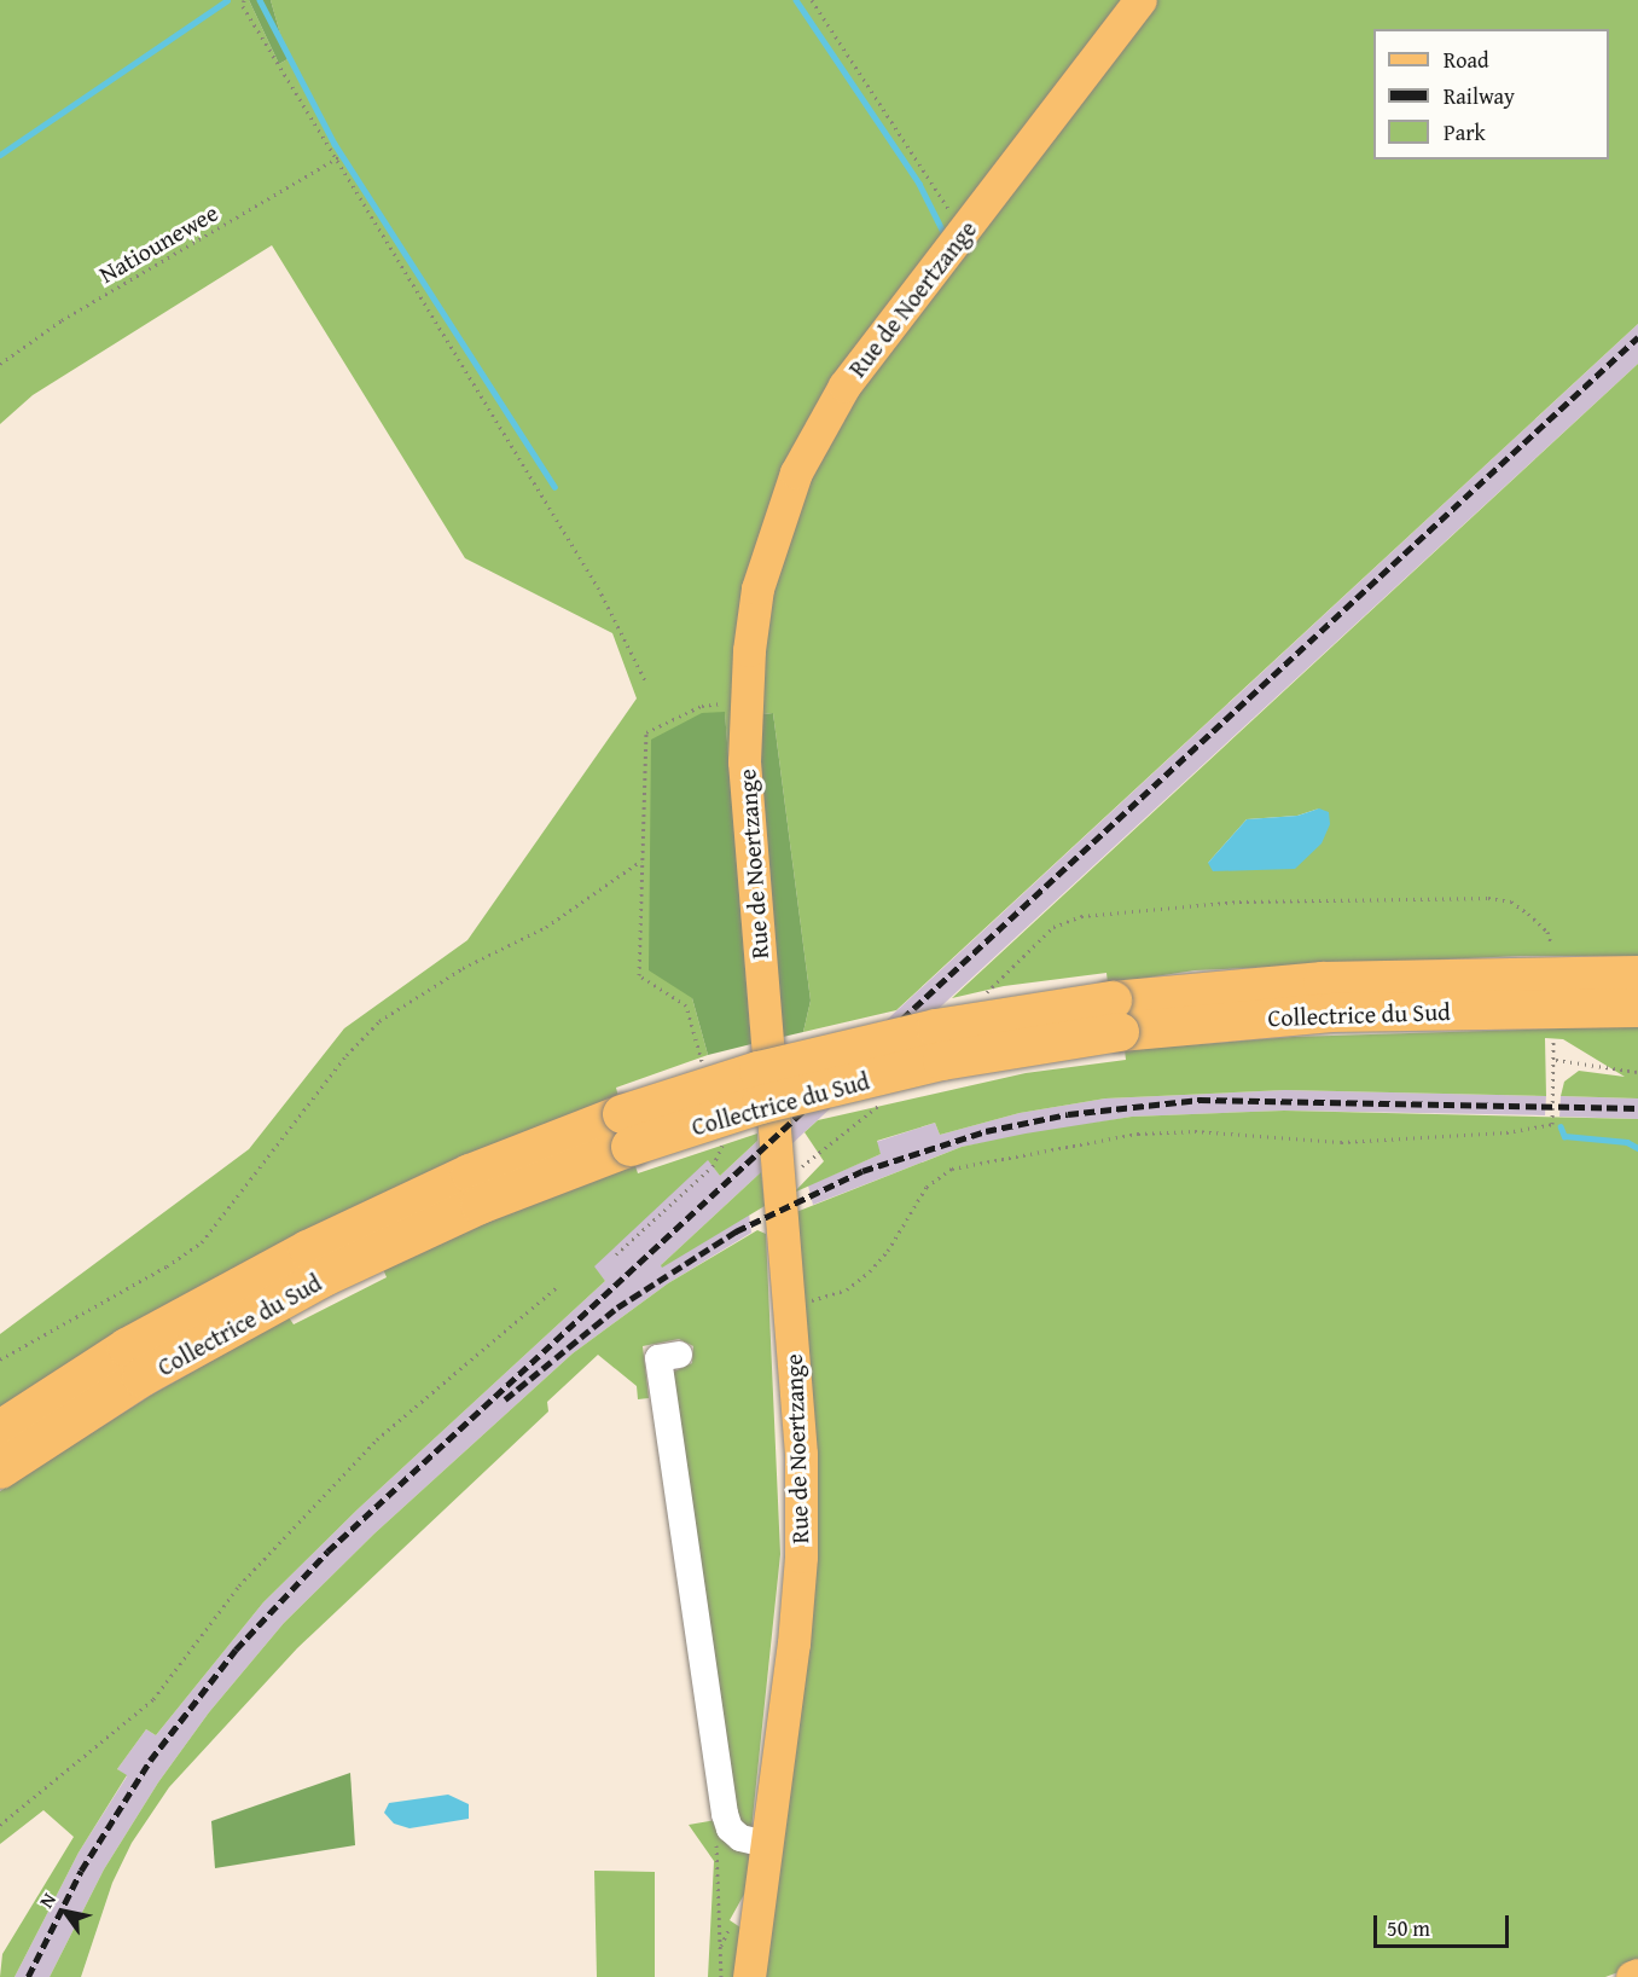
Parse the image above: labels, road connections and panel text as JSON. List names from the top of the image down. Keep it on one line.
{"streets":{"highway":["Collectrice du Sud"],"main road":["Rue de Noertzange"],"path":["Natiounewee"]},"legend":["Road","Railway","Park"],"scale_bar":"50 m","north":"top left"}
